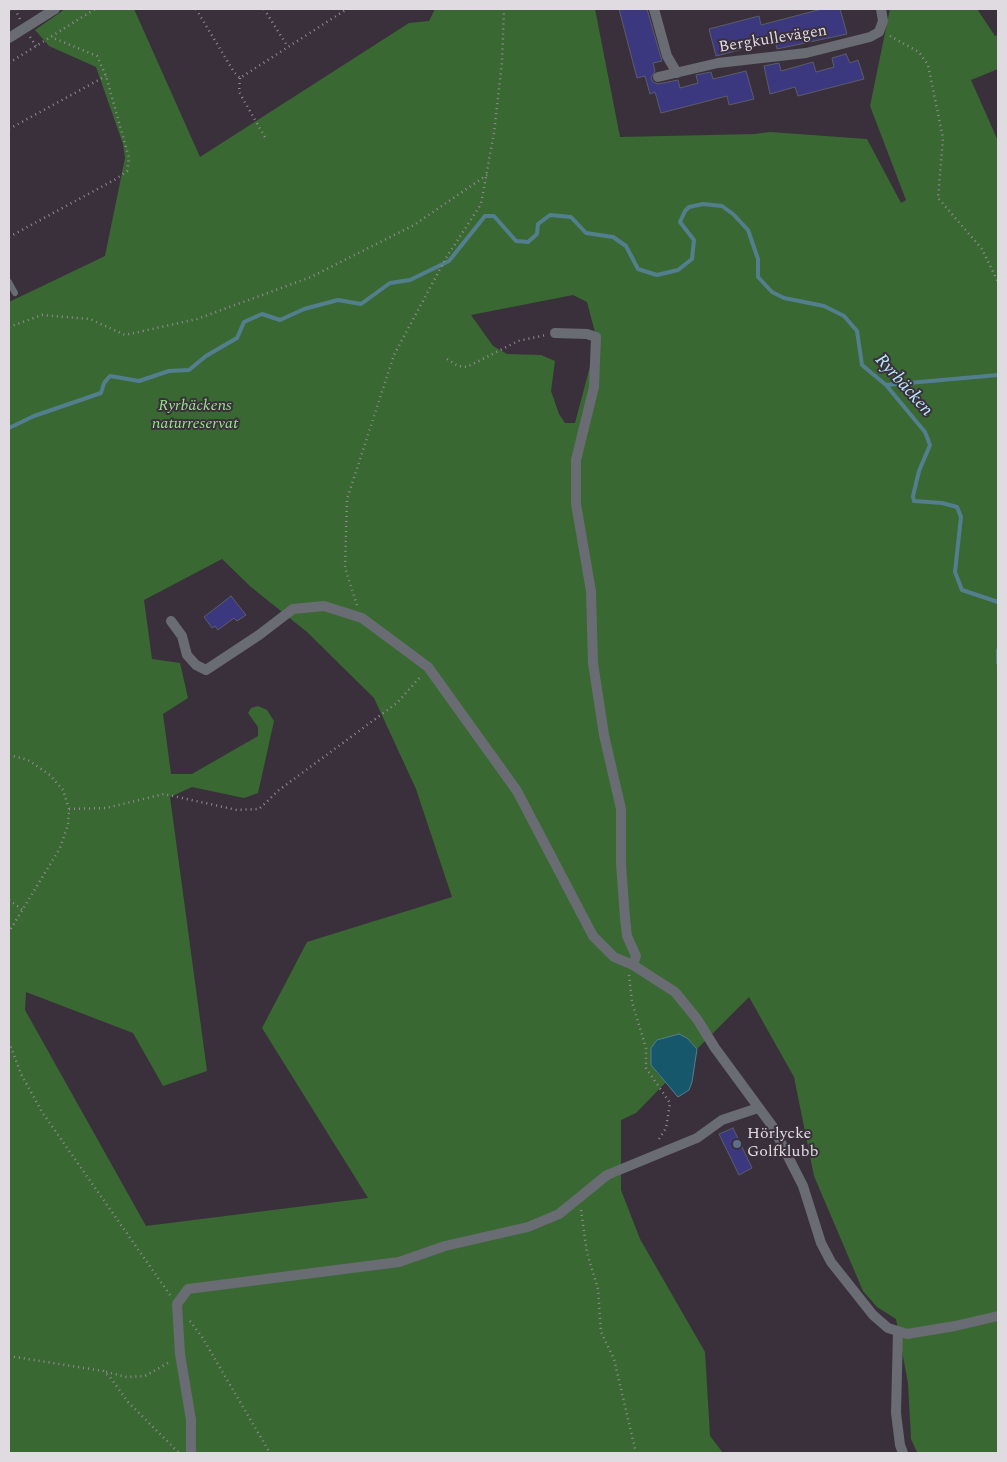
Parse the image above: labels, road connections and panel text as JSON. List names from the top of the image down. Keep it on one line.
{"streets":{"street":["Bergkullevägen"]},"water":["Ryrbäcken"],"parks":["Ryrbäckens naturreservat"],"places":["Hörlycke Golfklubb"]}
